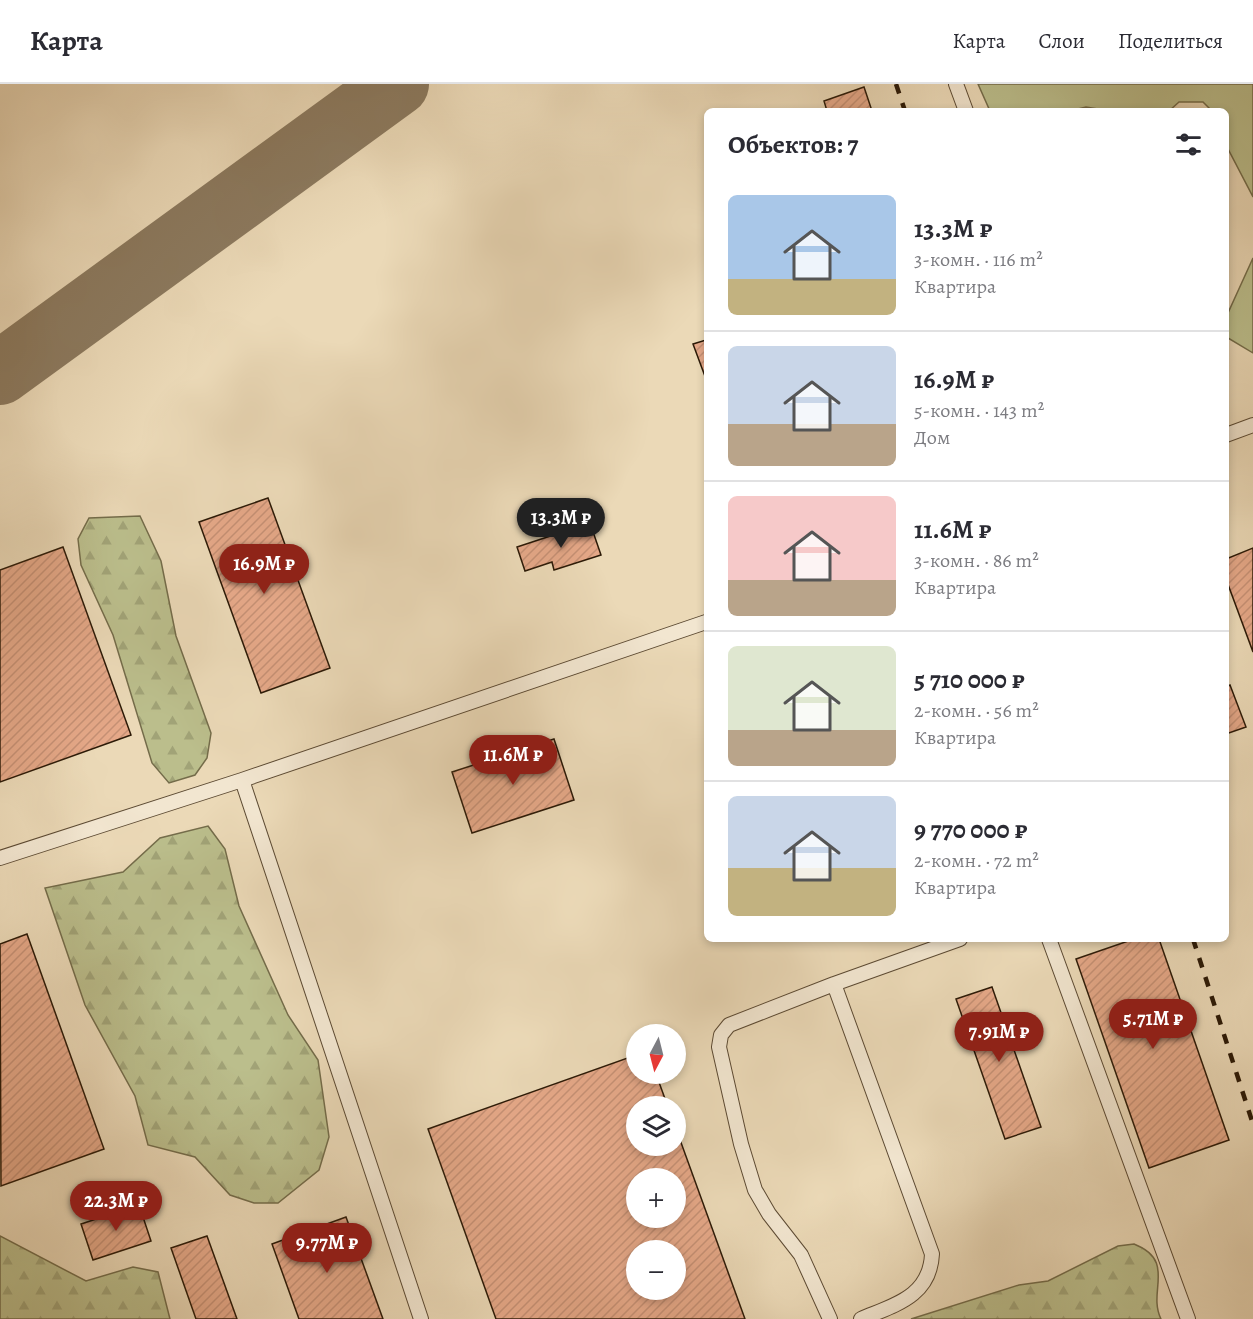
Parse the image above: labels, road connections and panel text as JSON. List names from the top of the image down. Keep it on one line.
{"north":"bottom","page":{"header":"Карта","nav":["Карта","Слои","Поделиться"],"heading":"Объектов: 7","list":[{"name":"13.3M ₽","note":"3-комн. · 116 m² · Квартира"},{"name":"16.9M ₽","note":"5-комн. · 143 m² · Дом"},{"name":"11.6M ₽","note":"3-комн. · 86 m² · Квартира"},{"name":"5 710 000 ₽","note":"2-комн. · 56 m² · Квартира"},{"name":"9 770 000 ₽","note":"2-комн. · 72 m² · Квартира"}],"price":["13.3M ₽","16.9M ₽","11.6M ₽","5.71M ₽","7.91M ₽","22.3M ₽","9.77M ₽"],"map_buttons":["+","−"]}}
